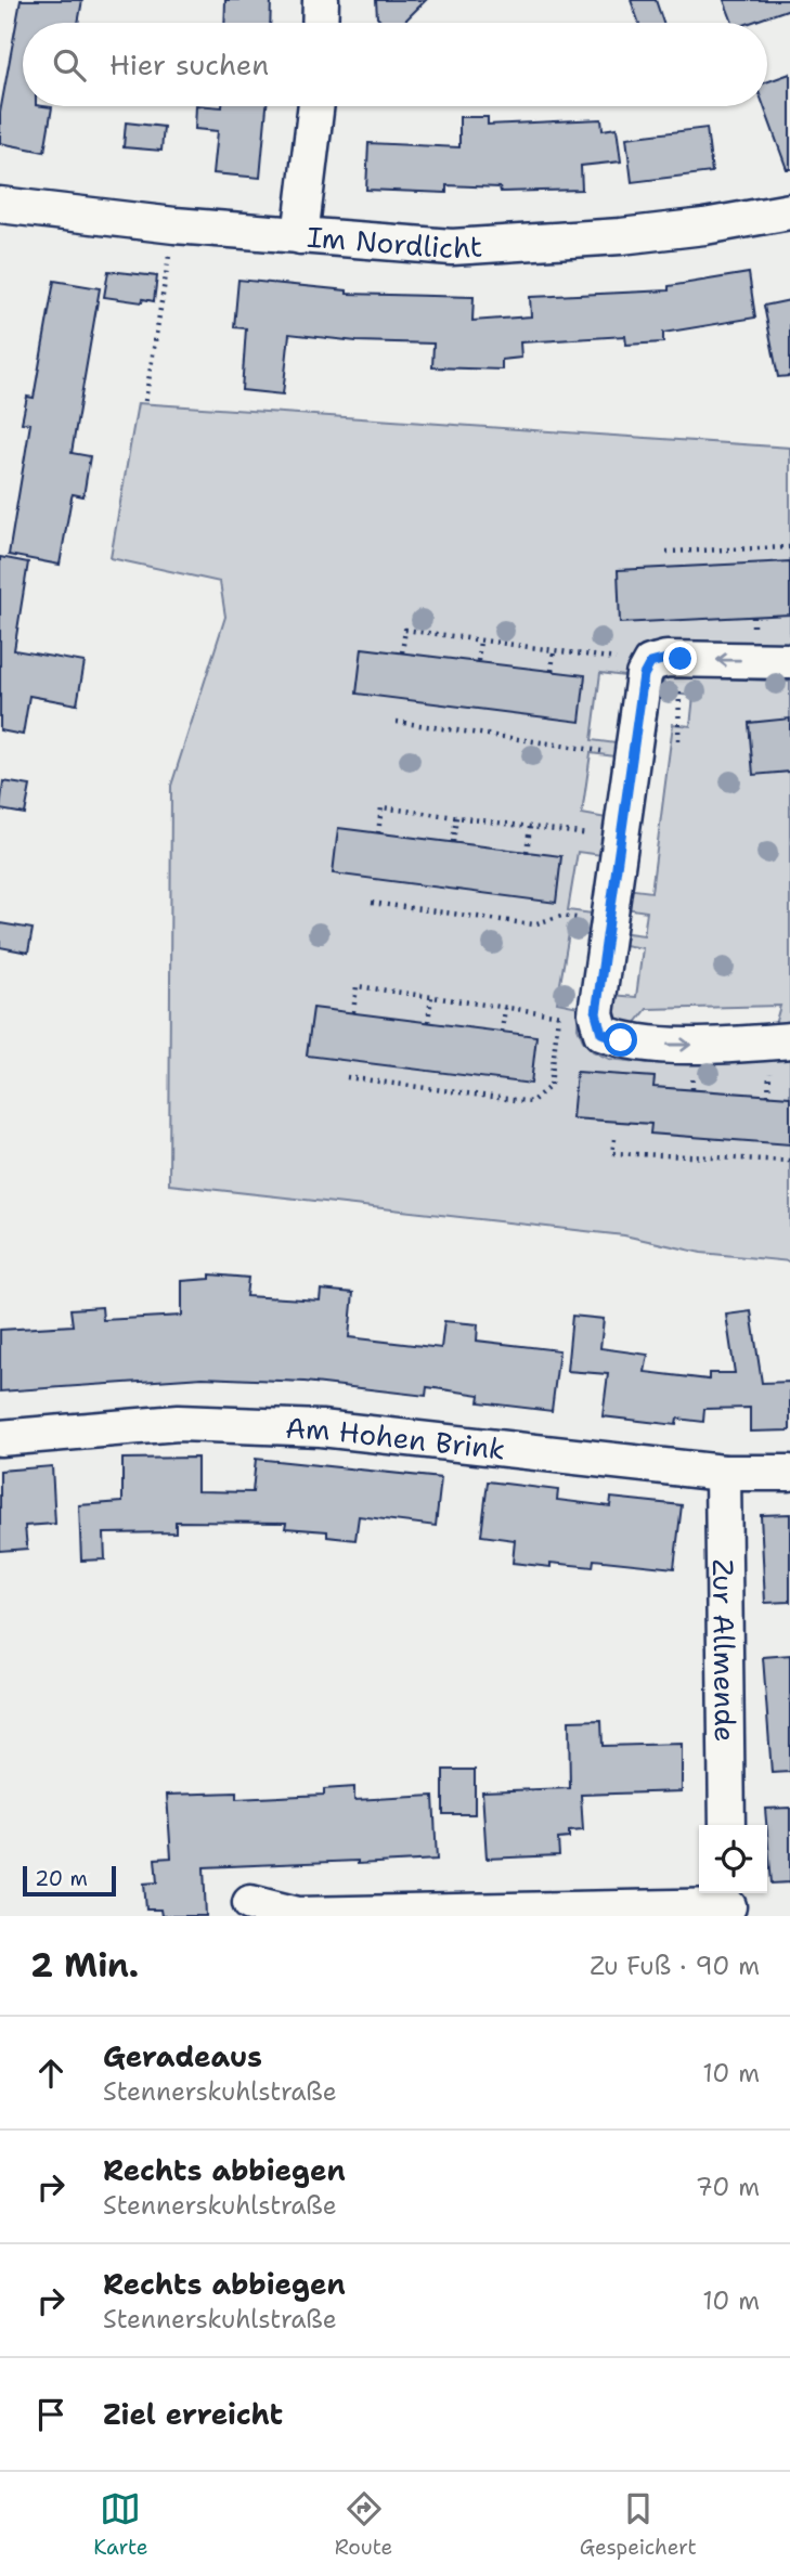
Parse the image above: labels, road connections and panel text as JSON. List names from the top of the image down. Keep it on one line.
{"streets":{"street":["Im Nordlicht","Am Hohen Brink","Zur Allmende"]},"crossings":[["Am Hohen Brink","Zur Allmende"]],"scale_bar":"20 m","page":{"search":"Hier suchen","scale":"20 m","heading":["2 Min.","Zu Fuß · 90 m"],"list":[["Geradeaus","Stennerskuhlstraße","10 m"],["Rechts abbiegen","Stennerskuhlstraße","70 m"],["Rechts abbiegen","Stennerskuhlstraße","10 m"],"Ziel erreicht"],"nav":["Karte","Route","Gespeichert"]}}
